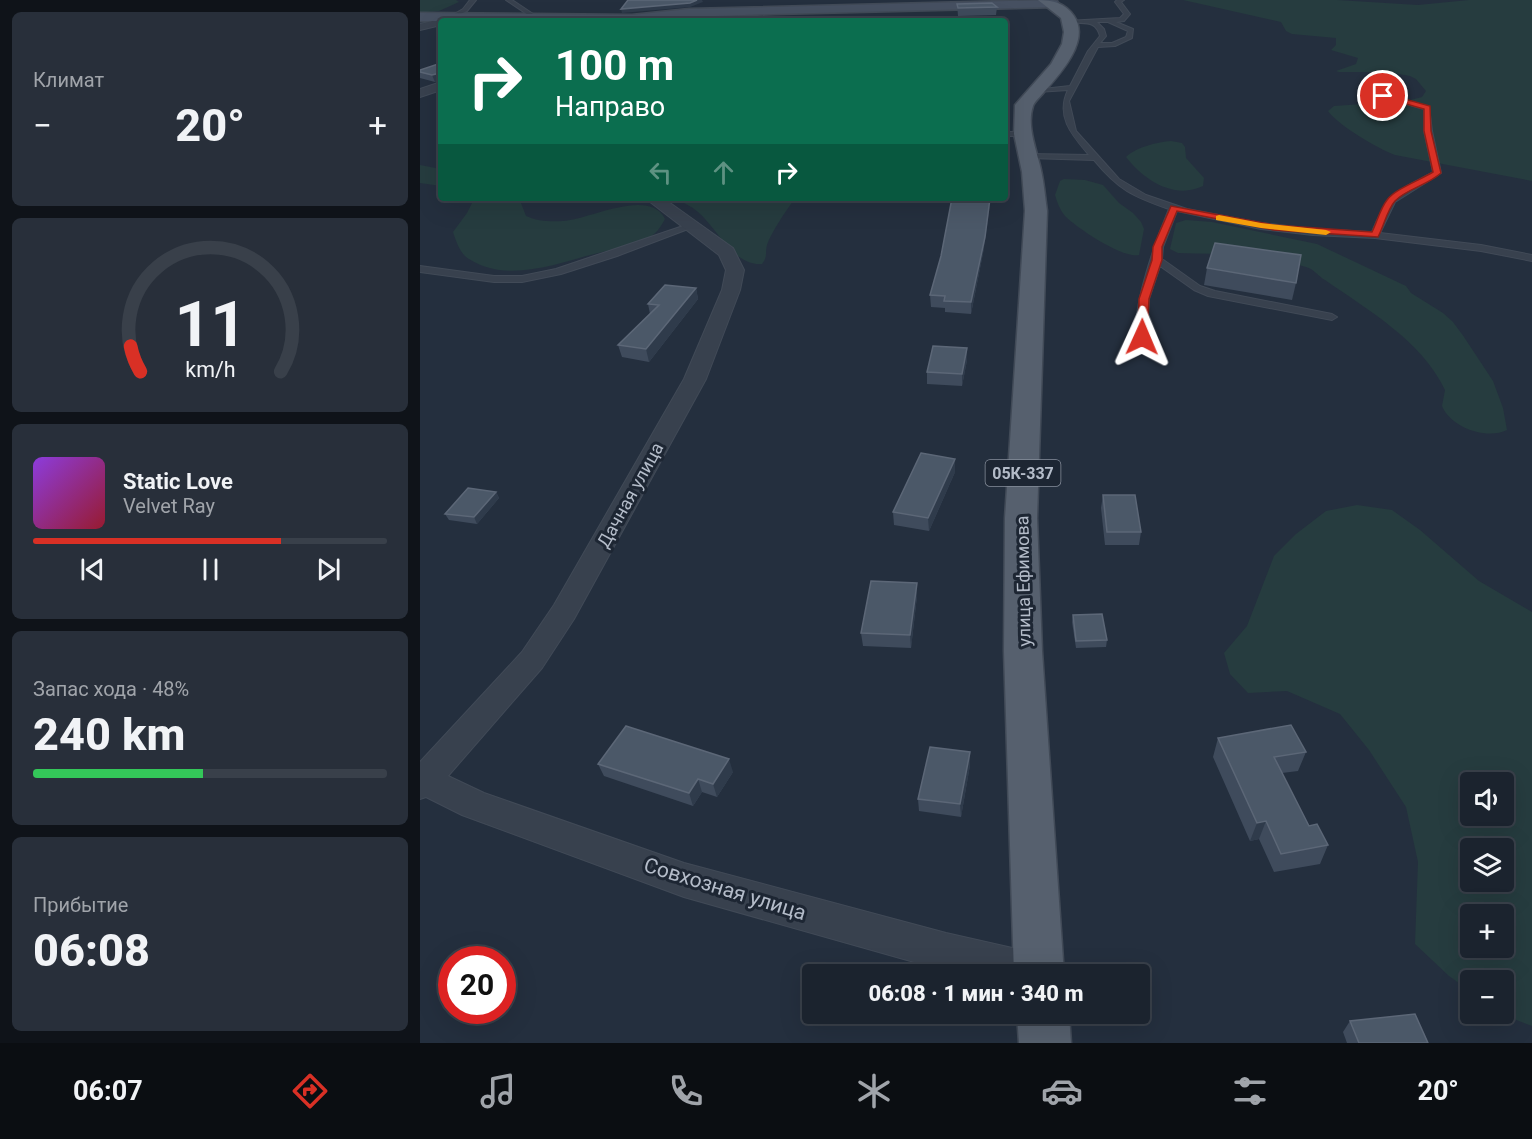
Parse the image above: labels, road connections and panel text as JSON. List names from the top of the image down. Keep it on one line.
{"streets":{"main road":["05К-337","улица Ефимова"],"street":["Дачная улица","Совхозная улица"]},"crossings":[["Дачная улица","Совхозная улица"]],"page":{"tile":["Климат",["Запас хода · 48%","240 km"],["Прибытие","06:08"]],"turn":["100 m","Направо"],"heat":["−","20°","+"],"song":["Static Love","Velvet Ray"],"map_buttons":["+","−"],"limit":"20","trip":"06:08 · 1 мин · 340 m","tabs":["06:07","20°"],"gauge":["11","km/h"]}}
